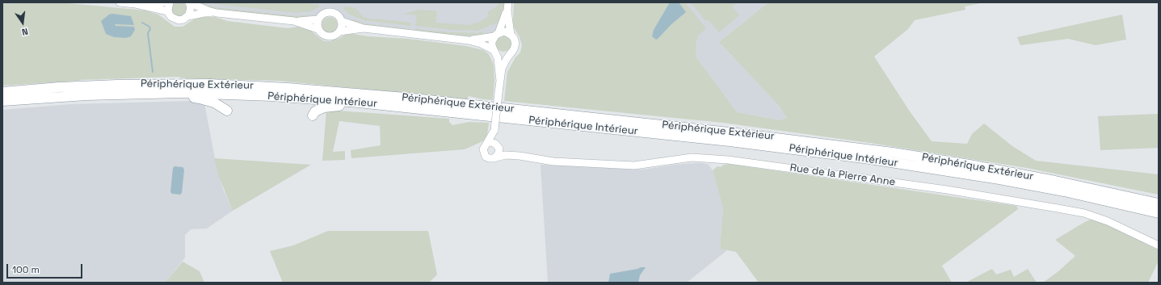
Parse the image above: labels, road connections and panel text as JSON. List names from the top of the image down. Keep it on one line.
{"streets":{"highway":["Périphérique Extérieur","Périphérique Intérieur"],"street":["Rue de la Pierre Anne"]},"scale_bar":"100 m","north":"bottom"}
